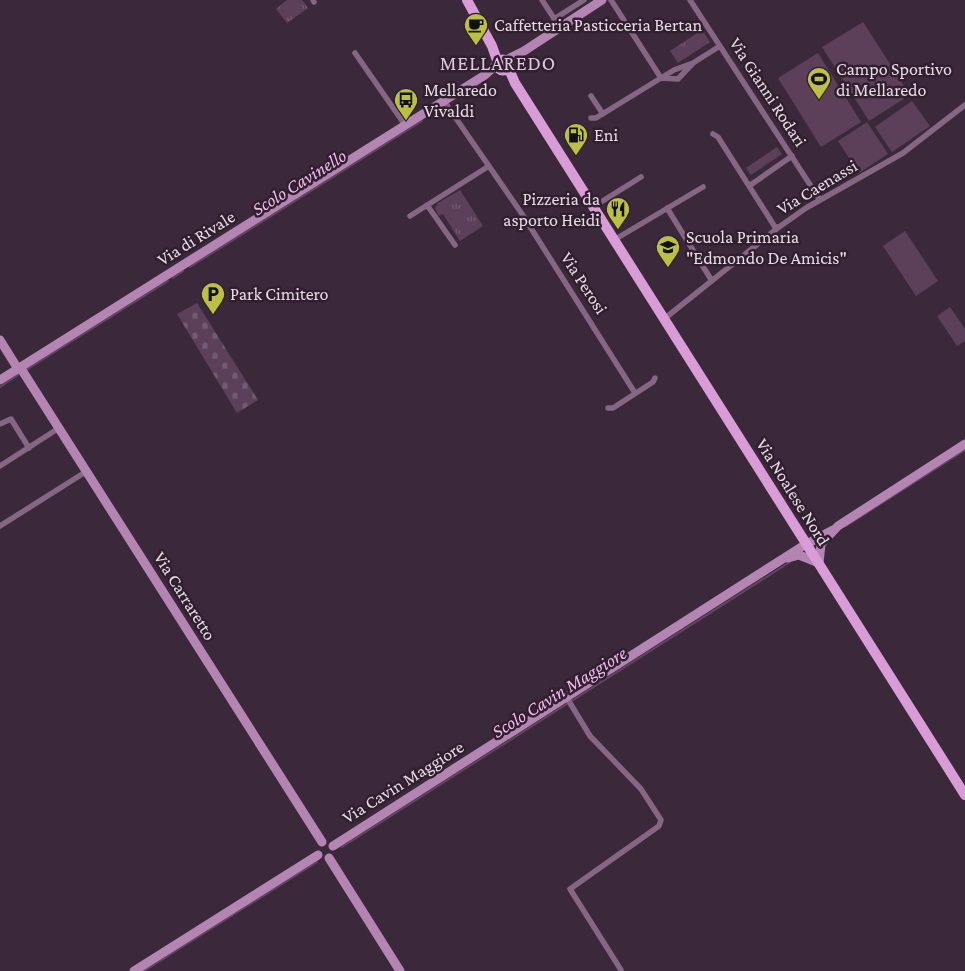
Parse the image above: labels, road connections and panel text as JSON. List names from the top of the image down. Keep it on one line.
{"streets":{"main road":["Via Noalese Nord"],"street":["Via Gianni Rodari","Via Caenassi","Via di Rivale","Via Perosi","Via Carraretto","Via Cavin Maggiore"]},"crossings":[["Via Gianni Rodari","Via Caenassi"],["Via Caenassi","Via Noalese Nord"],["Via di Rivale","Via Perosi"],["Via di Rivale","Via Noalese Nord"],["Via di Rivale","Via Carraretto"],["Via Noalese Nord","Via Cavin Maggiore"],["Via Carraretto","Via Cavin Maggiore"]],"districts":["MELLAREDO"],"water":["Scolo Cavinello","Scolo Cavin Maggiore"],"places":{"cafe":["Caffetteria Pasticceria Bertan"],"sports":["Campo Sportivo di Mellaredo"],"bus stop":["Mellaredo Vivaldi"],"fuel station":["Eni"],"restaurant":["Pizzeria da asporto Heidi"],"school or university":["Scuola Primaria \"Edmondo De Amicis\""],"parking":["Park Cimitero"]}}
